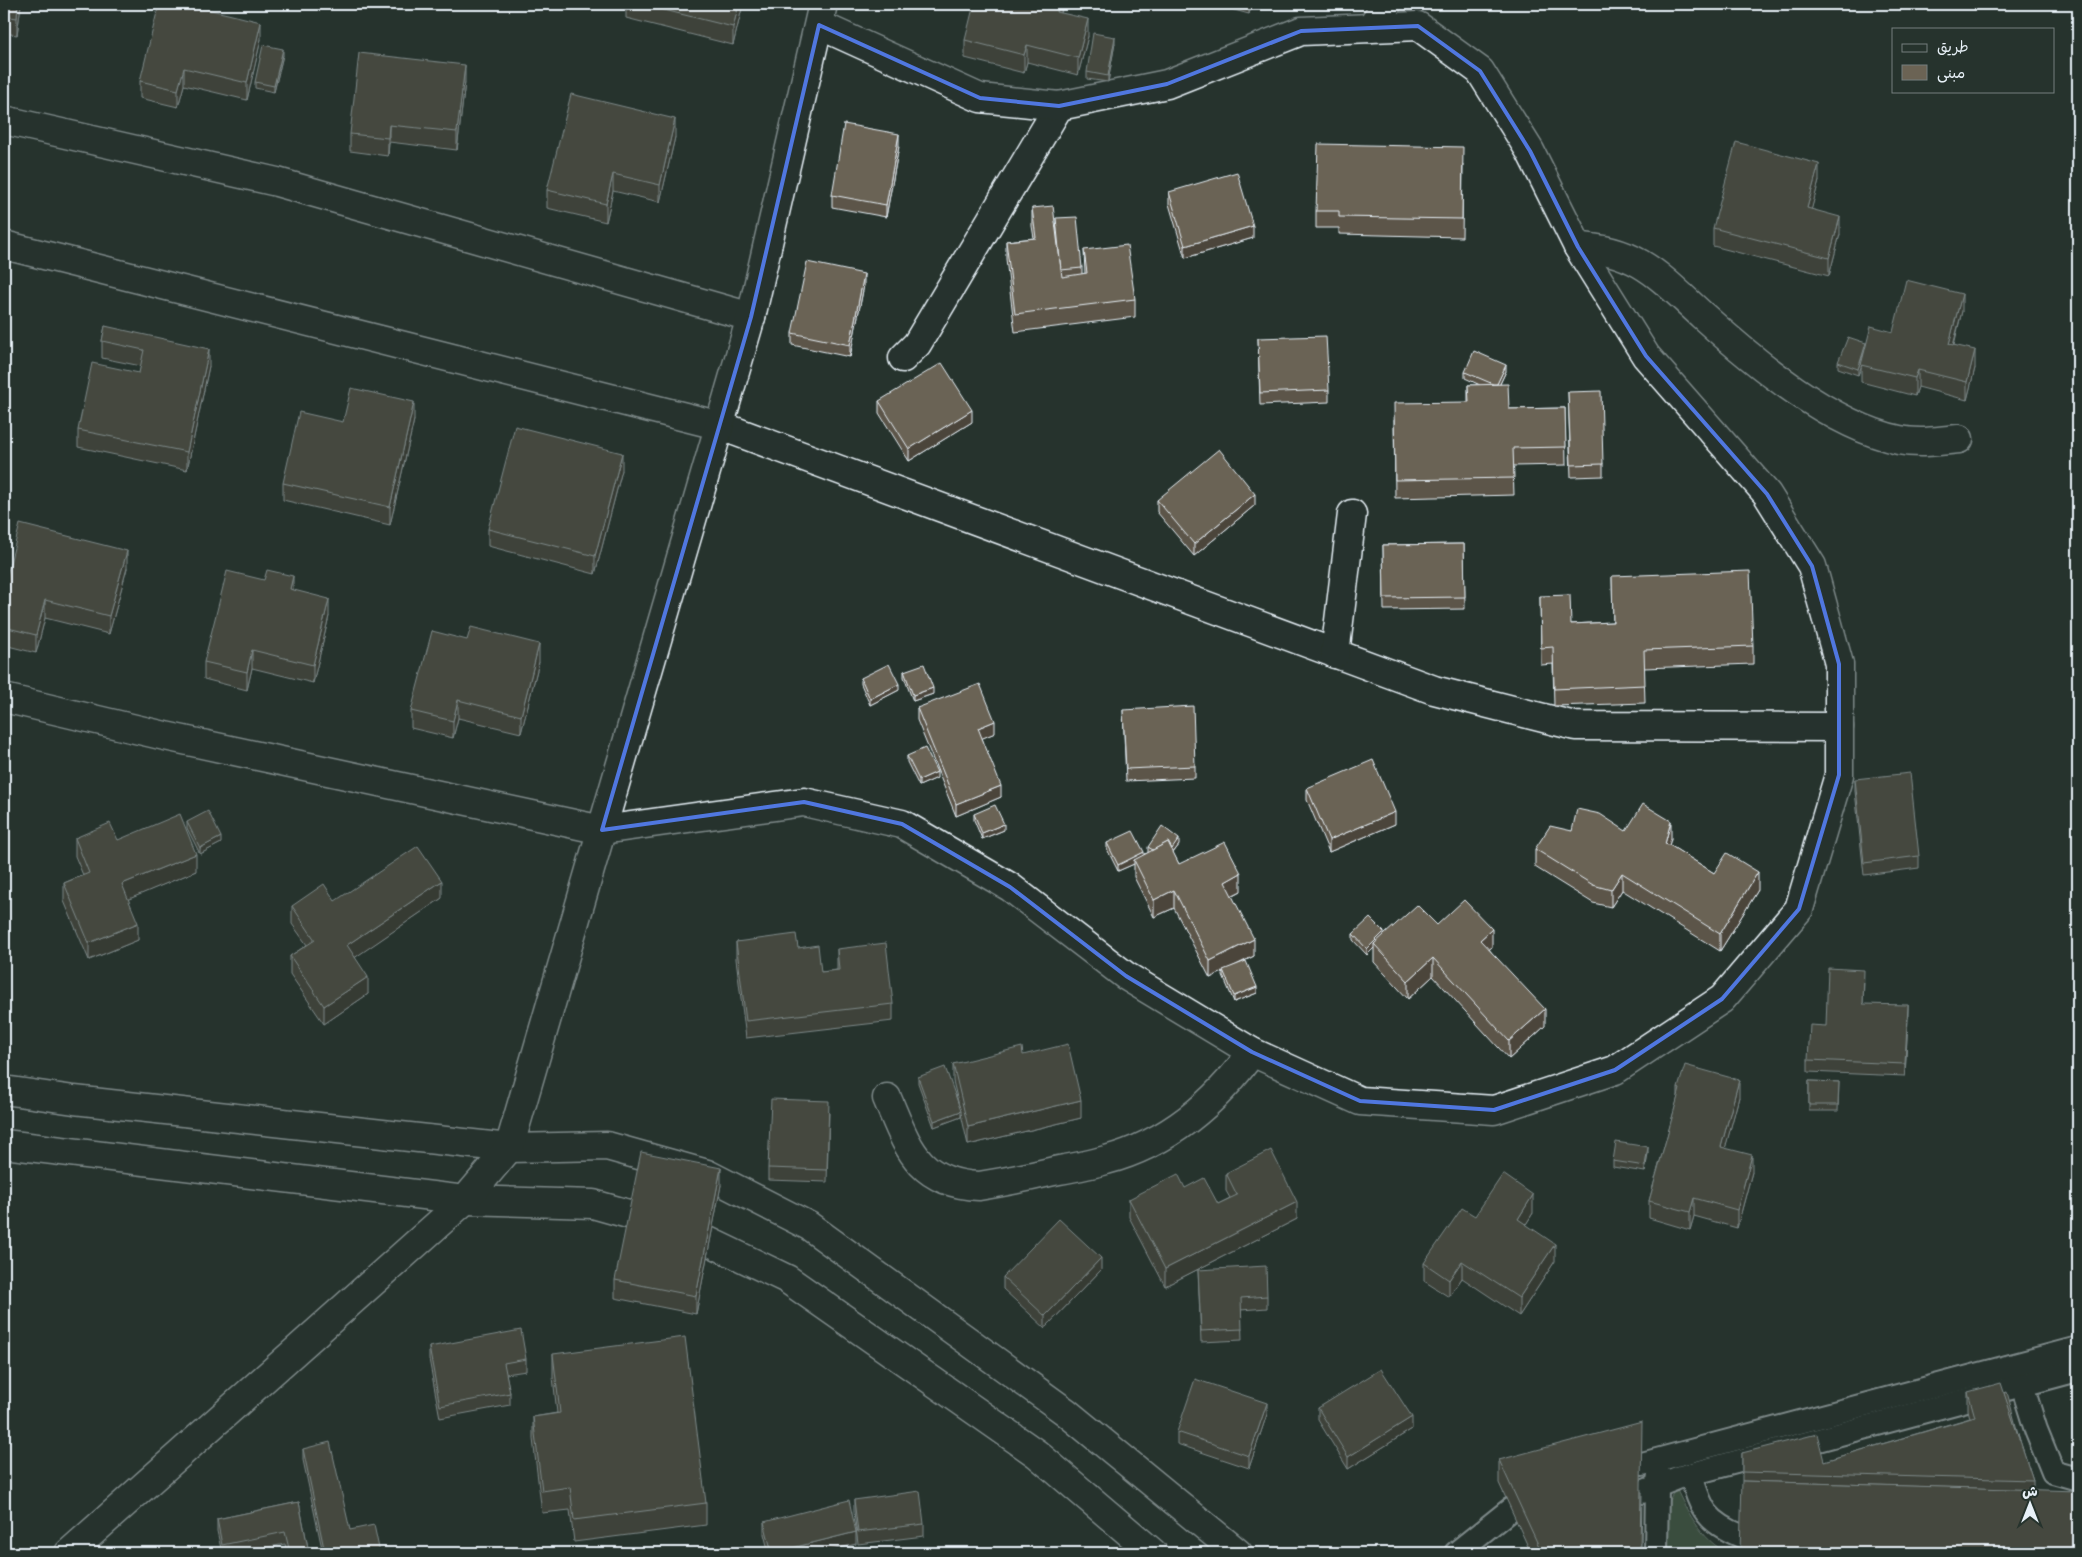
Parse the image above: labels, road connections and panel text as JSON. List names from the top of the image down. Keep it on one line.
{"legend":["طريق","مبنى"],"north":"top"}
